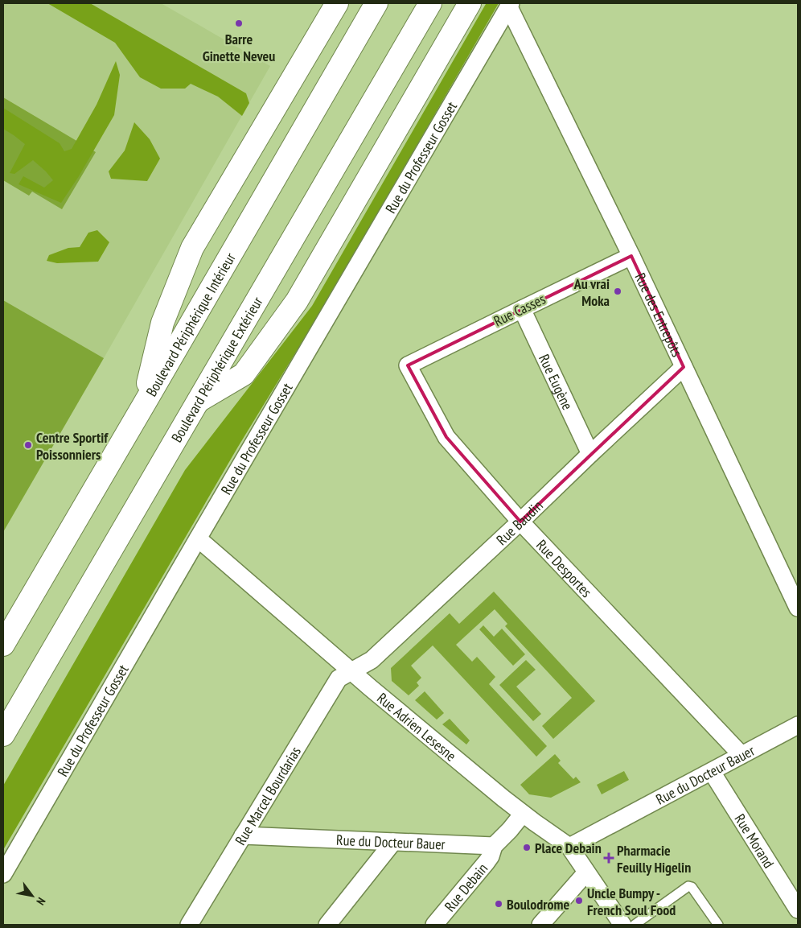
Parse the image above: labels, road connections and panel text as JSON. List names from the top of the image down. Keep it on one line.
{"streets":{"highway":["Boulevard Périphérique Intérieur","Boulevard Périphérique Extérieur"],"street":["Rue du Professeur Gosset","Rue Casses","Rue des Entrepôts","Rue Eugène","Rue Baudin","Rue Desportes","Rue Adrien Lesesne","Rue du Docteur Bauer","Rue Marcel Bourdarias","Rue Morand","Rue Debain"]},"crossings":[["Rue du Professeur Gosset","Rue des Entrepôts"],["Rue du Professeur Gosset","Rue Adrien Lesesne"],["Rue Casses","Rue des Entrepôts"],["Rue Casses","Rue Eugène"],["Rue Casses","Rue Desportes"],["Rue des Entrepôts","Rue Baudin"],["Rue Eugène","Rue Baudin"],["Rue Baudin","Rue Desportes"],["Rue Baudin","Rue Adrien Lesesne"],["Rue Baudin","Rue Marcel Bourdarias"],["Rue Desportes","Rue du Docteur Bauer"],["Rue Adrien Lesesne","Rue du Docteur Bauer"],["Rue Adrien Lesesne","Rue Marcel Bourdarias"],["Rue du Docteur Bauer","Rue Marcel Bourdarias"],["Rue du Docteur Bauer","Rue Morand"],["Rue du Docteur Bauer","Rue Debain"]],"places":{"other":["Barre Ginette Neveu","Au vrai Moka","Centre Sportif Poissonniers","Place Debain","Uncle Bumpy - French Soul Food","Boulodrome"],"health":["Pharmacie Feuilly Higelin"]},"north":"bottom right"}
